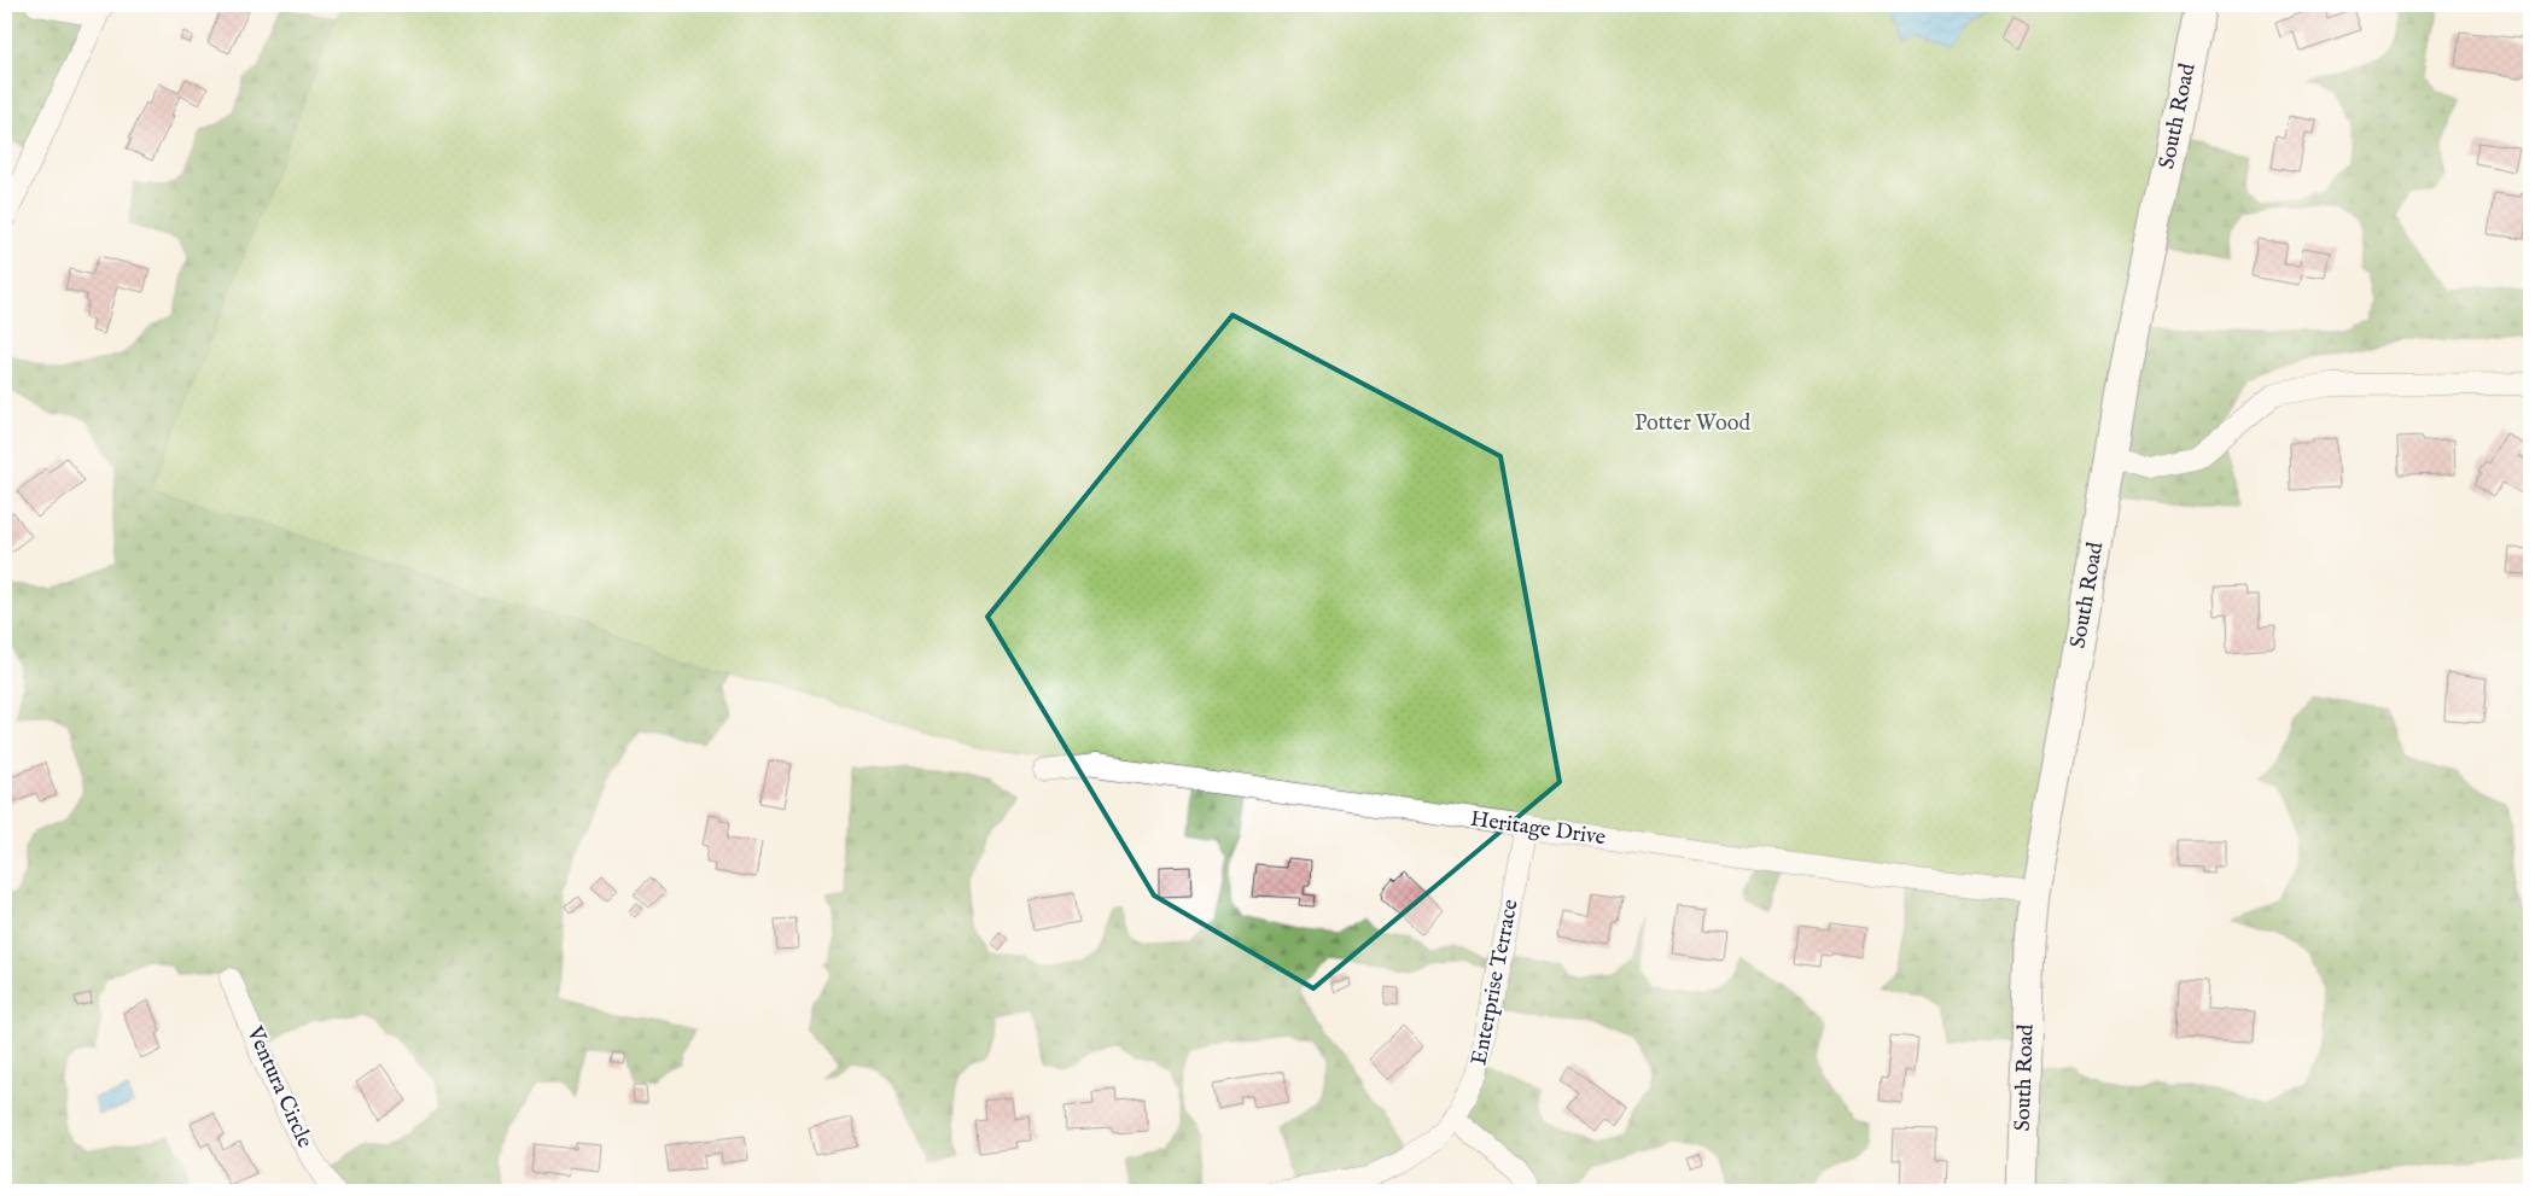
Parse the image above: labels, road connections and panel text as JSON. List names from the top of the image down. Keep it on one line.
{"streets":{"street":["South Road","Heritage Drive","Enterprise Terrace","Ventura Circle"]},"crossings":[["South Road","Heritage Drive"],["Heritage Drive","Enterprise Terrace"]],"parks":["Potter Wood"]}
